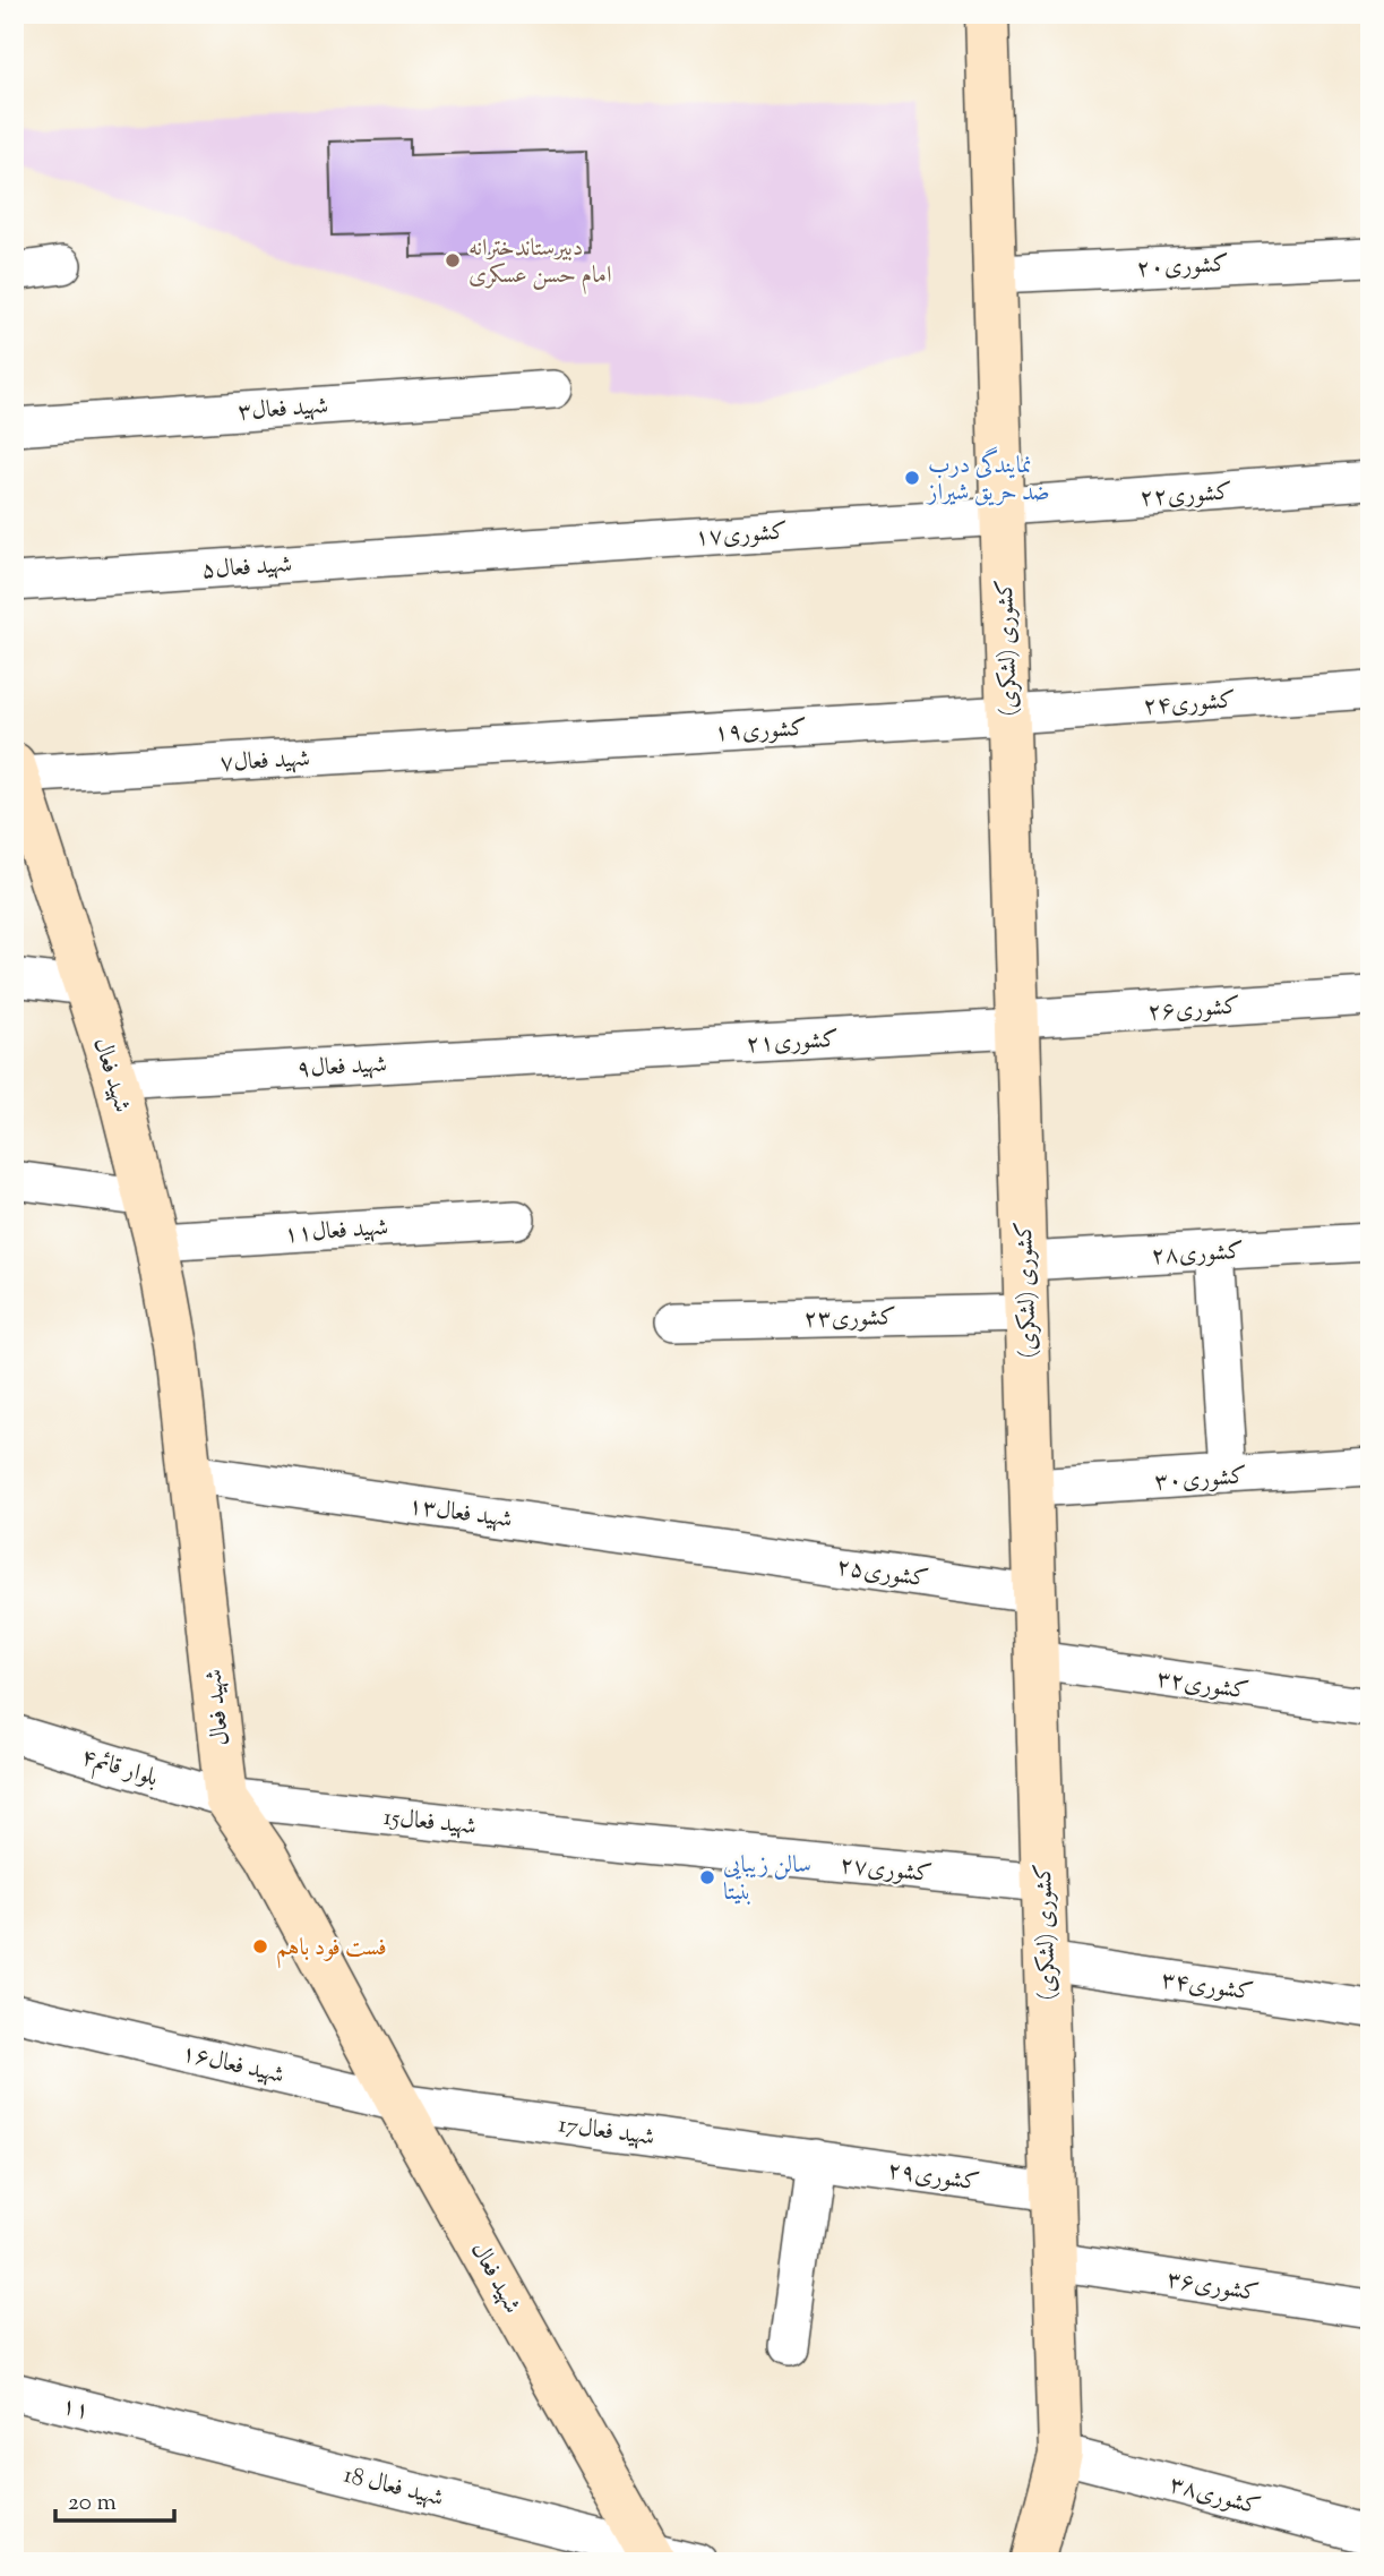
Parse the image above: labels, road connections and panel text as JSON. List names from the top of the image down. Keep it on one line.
{"streets":{"street":["کشوری۲۰","شهید فعال۳","کشوری۲۲","۱۷کشوری","شهید فعال۵","کشوری (لشکری)","کشوری۲۴","۱۹کشوری","شهید فعال۷","کشوری۲۶","۲۱کشوری","شهید فعال۹","شهید فعال","شهید فعال۱۱","کشوری۲۸","کشوری۲۳","کشوری۳۰","شهید فعال۱۳","کشوری۲۵","کشوری۳۲","بلوار قائم۴","15شهید فعال","کشوری۲۷","کشوری۳۴","شهید فعال۱۶","17شهید فعال","کشوری۲۹","کشوری۳۶","۱۱","18 شهید فعال","کشوری۳۸"]},"crossings":[["کشوری۲۰","کشوری (لشکری)"],["کشوری۲۲","۱۷کشوری"],["کشوری۲۲","کشوری (لشکری)"],["۱۷کشوری","شهید فعال۵"],["۱۷کشوری","کشوری (لشکری)"],["کشوری (لشکری)","کشوری۲۴"],["کشوری (لشکری)","۱۹کشوری"],["کشوری (لشکری)","کشوری۲۶"],["کشوری (لشکری)","۲۱کشوری"],["کشوری (لشکری)","کشوری۲۸"],["کشوری (لشکری)","کشوری۲۳"],["کشوری (لشکری)","کشوری۳۰"],["کشوری (لشکری)","کشوری۲۵"],["کشوری (لشکری)","کشوری۳۲"],["کشوری (لشکری)","کشوری۲۷"],["کشوری (لشکری)","کشوری۳۴"],["کشوری (لشکری)","کشوری۲۹"],["کشوری (لشکری)","کشوری۳۶"],["کشوری (لشکری)","کشوری۳۸"],["کشوری۲۴","۱۹کشوری"],["۱۹کشوری","شهید فعال۷"],["شهید فعال۷","شهید فعال"],["کشوری۲۶","۲۱کشوری"],["۲۱کشوری","شهید فعال۹"],["شهید فعال۹","شهید فعال"],["شهید فعال","شهید فعال۱۱"],["شهید فعال","شهید فعال۱۳"],["شهید فعال","بلوار قائم۴"],["شهید فعال","15شهید فعال"],["شهید فعال","شهید فعال۱۶"],["شهید فعال","17شهید فعال"],["شهید فعال","18 شهید فعال"],["شهید فعال۱۳","کشوری۲۵"],["بلوار قائم۴","15شهید فعال"],["15شهید فعال","کشوری۲۷"],["شهید فعال۱۶","17شهید فعال"],["17شهید فعال","کشوری۲۹"],["۱۱","18 شهید فعال"]],"places":["دبیرستاندخترانه امام حسن عسکری","نمایندگی درب ضد حریق شیراز","سالن زیبایی بنیتا","فست فود باهم"],"scale_bar":"20 m"}
